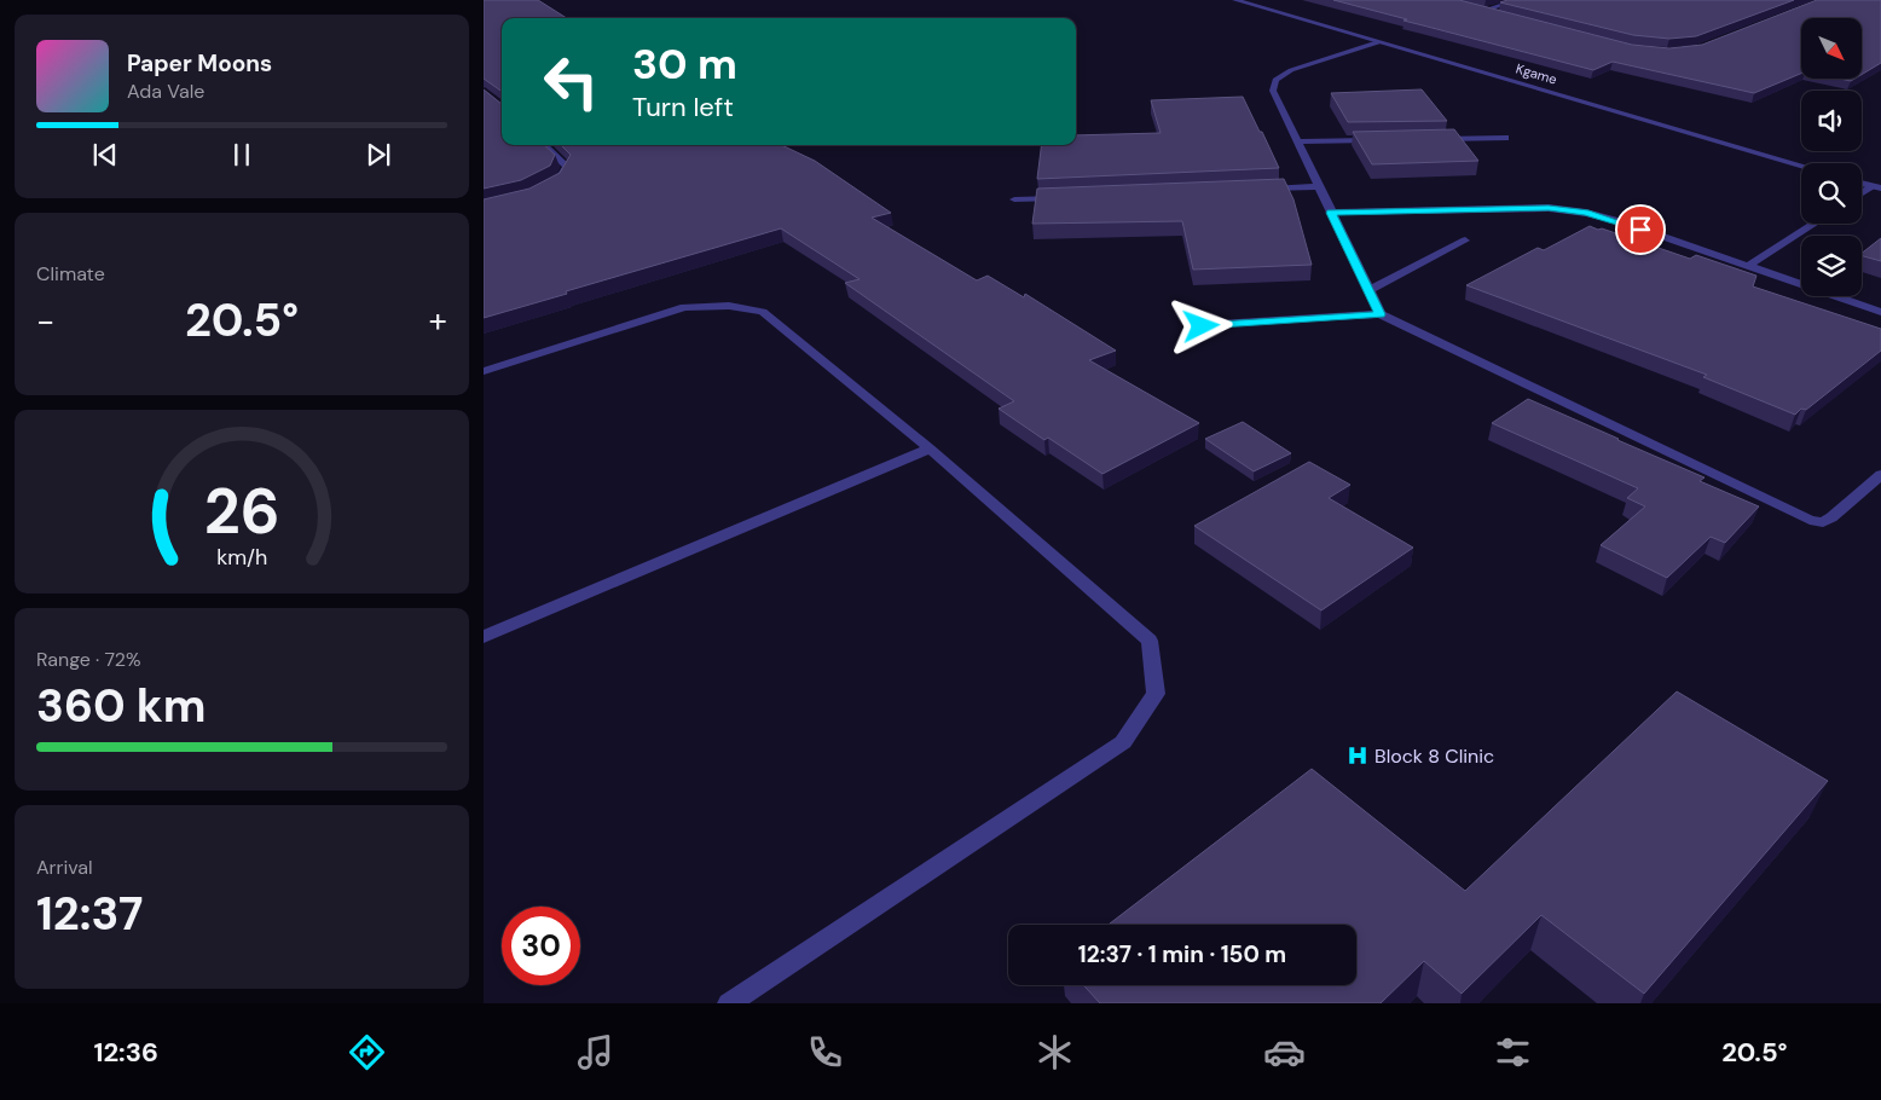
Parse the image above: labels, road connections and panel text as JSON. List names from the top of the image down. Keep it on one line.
{"streets":{"street":["Kgame"]},"places":{"hospital":["Block 8 Clinic"]},"north":"bottom right","page":{"turn":["30 m","Turn left"],"song":["Paper Moons","Ada Vale"],"tile":["Climate",["Range · 72%","360 km"],["Arrival","12:37"]],"heat":["−","20.5°","+"],"limit":"30","trip":"12:37 · 1 min · 150 m","tabs":["12:36","20.5°"],"gauge":["26","km/h"]}}
